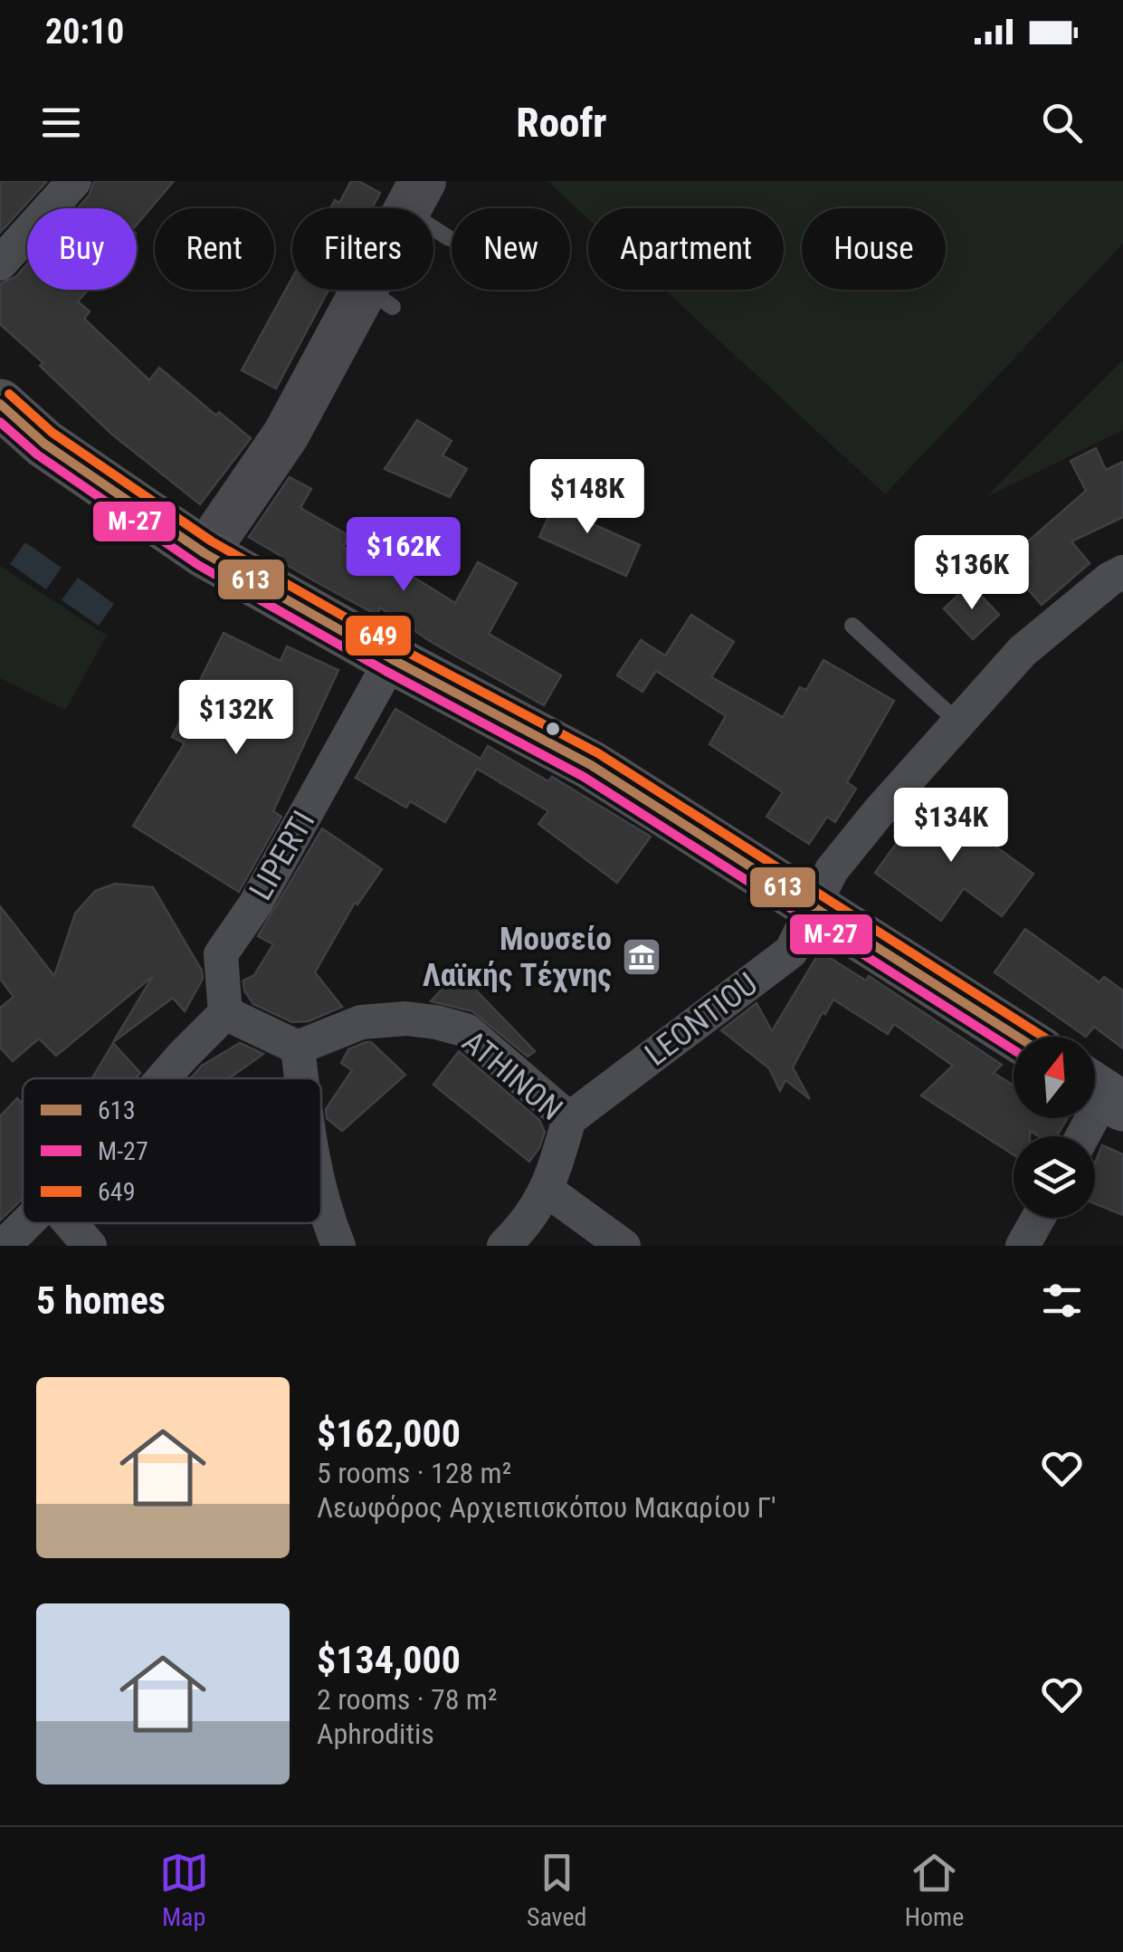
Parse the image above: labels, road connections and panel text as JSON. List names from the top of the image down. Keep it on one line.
{"streets":{"street":["LIPERTI","LEONTIOU","ATHINON"]},"crossings":[["LEONTIOU","ATHINON"]],"places":{"museum":["Μουσείο Λαϊκής Τέχνης"]},"lines":["transit line 649","transit line 613","transit line M-27"],"legend":["613","M-27","649"],"north":"top","page":{"status":"20:10","header":"Roofr","chip":["Buy","Rent","Filters","New","Apartment","House"],"price":["$148K","$162K","$136K","$132K","$134K"],"heading":"5 homes","list":[{"name":"$162,000","note":"5 rooms · 128 m² · Λεωφόρος Αρχιεπισκόπου Μακαρίου Γ'"},{"name":"$134,000","note":"2 rooms · 78 m² · Aphroditis"}],"tabs":["Map","Saved","Home"]}}
